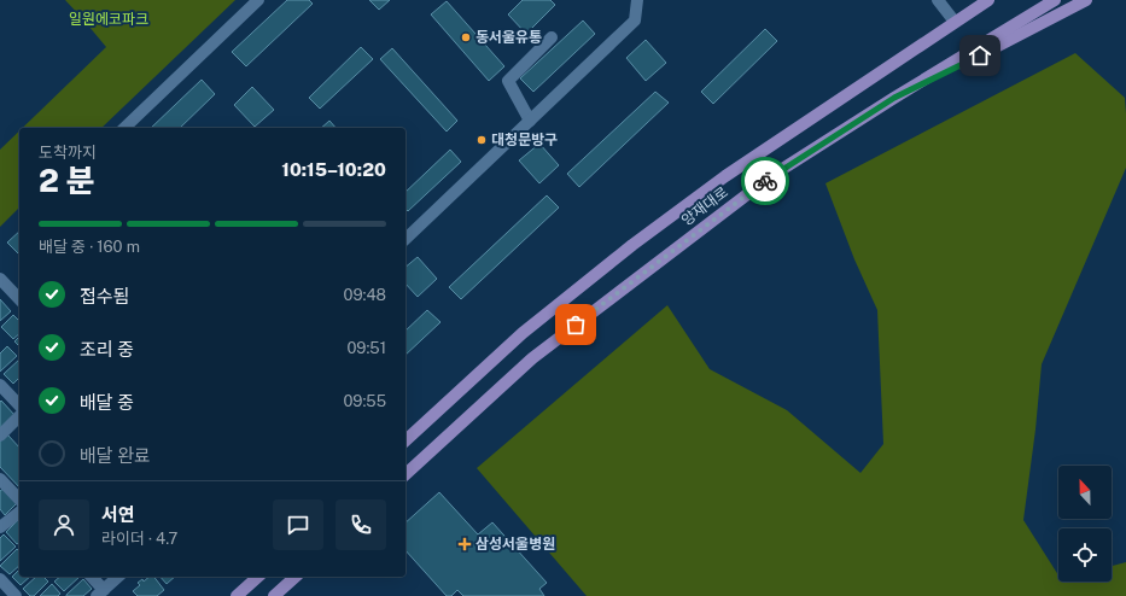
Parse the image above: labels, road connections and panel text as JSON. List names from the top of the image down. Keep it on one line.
{"streets":{"main road":["양재대로"]},"parks":["일원에코파크"],"places":{"other":["동서울유통","대청문방구"],"health":["삼성서울병원"]},"north":"top","page":{"heading":["2 분","도착까지","10:15–10:20"],"panel":["서연","라이더 · 4.7"],"bar":"배달 중 · 160 m","list":[["접수됨","09:48"],["조리 중","09:51"],["배달 중","09:55"],"배달 완료"]}}
